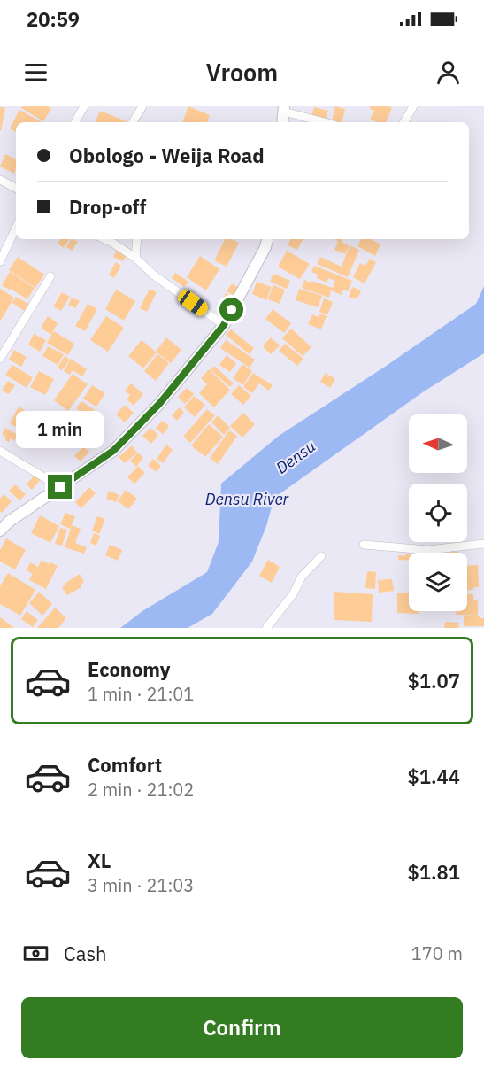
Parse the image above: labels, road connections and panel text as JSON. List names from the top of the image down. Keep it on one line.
{"water":["Densu","Densu River"],"north":"left","page":{"status":"20:59","header":"Vroom","banner":["Obologo - Weija Road","Drop-off"],"bubble":"1 min","list":[{"name":"Economy","note":"1 min · 21:01","value":"$1.07"},{"name":"Comfort","note":"2 min · 21:02","value":"$1.44"},{"name":"XL","note":"3 min · 21:03","value":"$1.81"}],"pay":["Cash","170 m"],"buttons":"Confirm"}}
